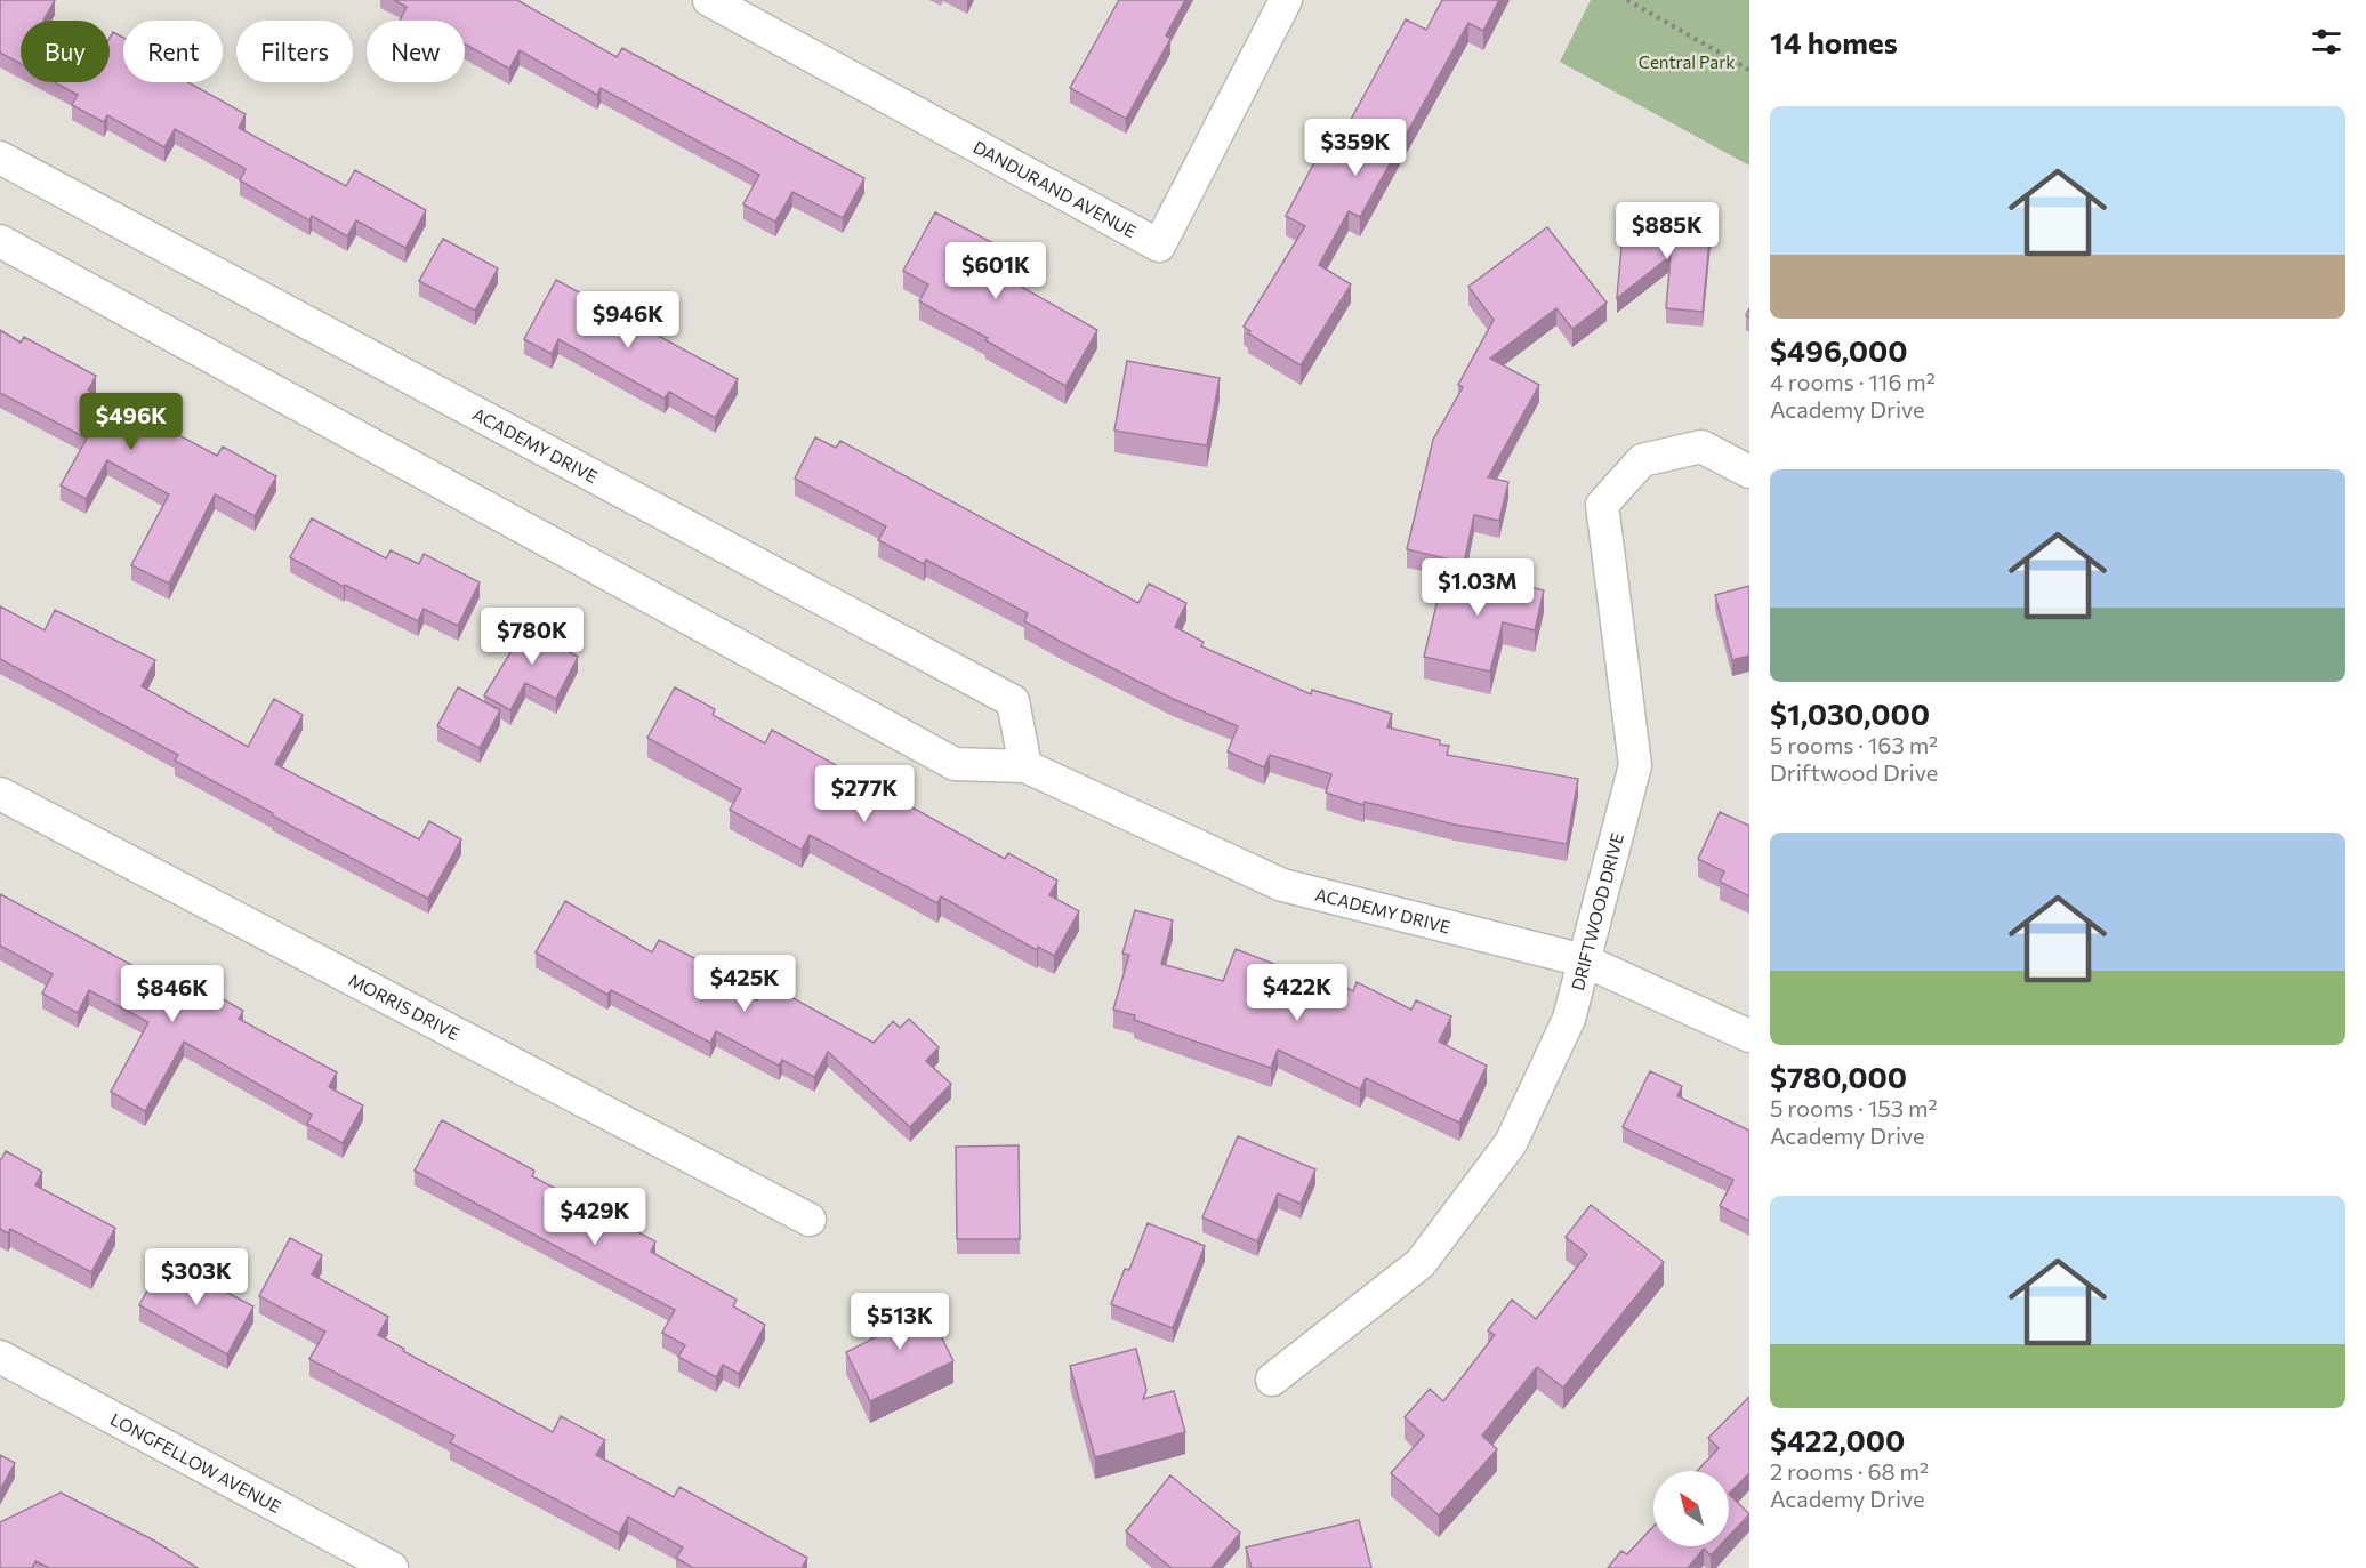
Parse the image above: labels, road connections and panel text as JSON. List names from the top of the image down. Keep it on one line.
{"streets":{"street":["DANDURAND AVENUE","ACADEMY DRIVE","DRIFTWOOD DRIVE","MORRIS DRIVE","LONGFELLOW AVENUE"]},"crossings":[["ACADEMY DRIVE","DRIFTWOOD DRIVE"]],"parks":["Central Park"],"north":"top left","page":{"heading":"14 homes","chip":["Buy","Rent","Filters","New"],"list":[{"name":"$496,000","note":"4 rooms · 116 m² · Academy Drive"},{"name":"$1,030,000","note":"5 rooms · 163 m² · Driftwood Drive"},{"name":"$780,000","note":"5 rooms · 153 m² · Academy Drive"},{"name":"$422,000","note":"2 rooms · 68 m² · Academy Drive"}],"price":["$359K","$885K","$601K","$946K","$496K","$1.03M","$780K","$277K","$425K","$422K","$846K","$429K","$303K","$513K"]}}
